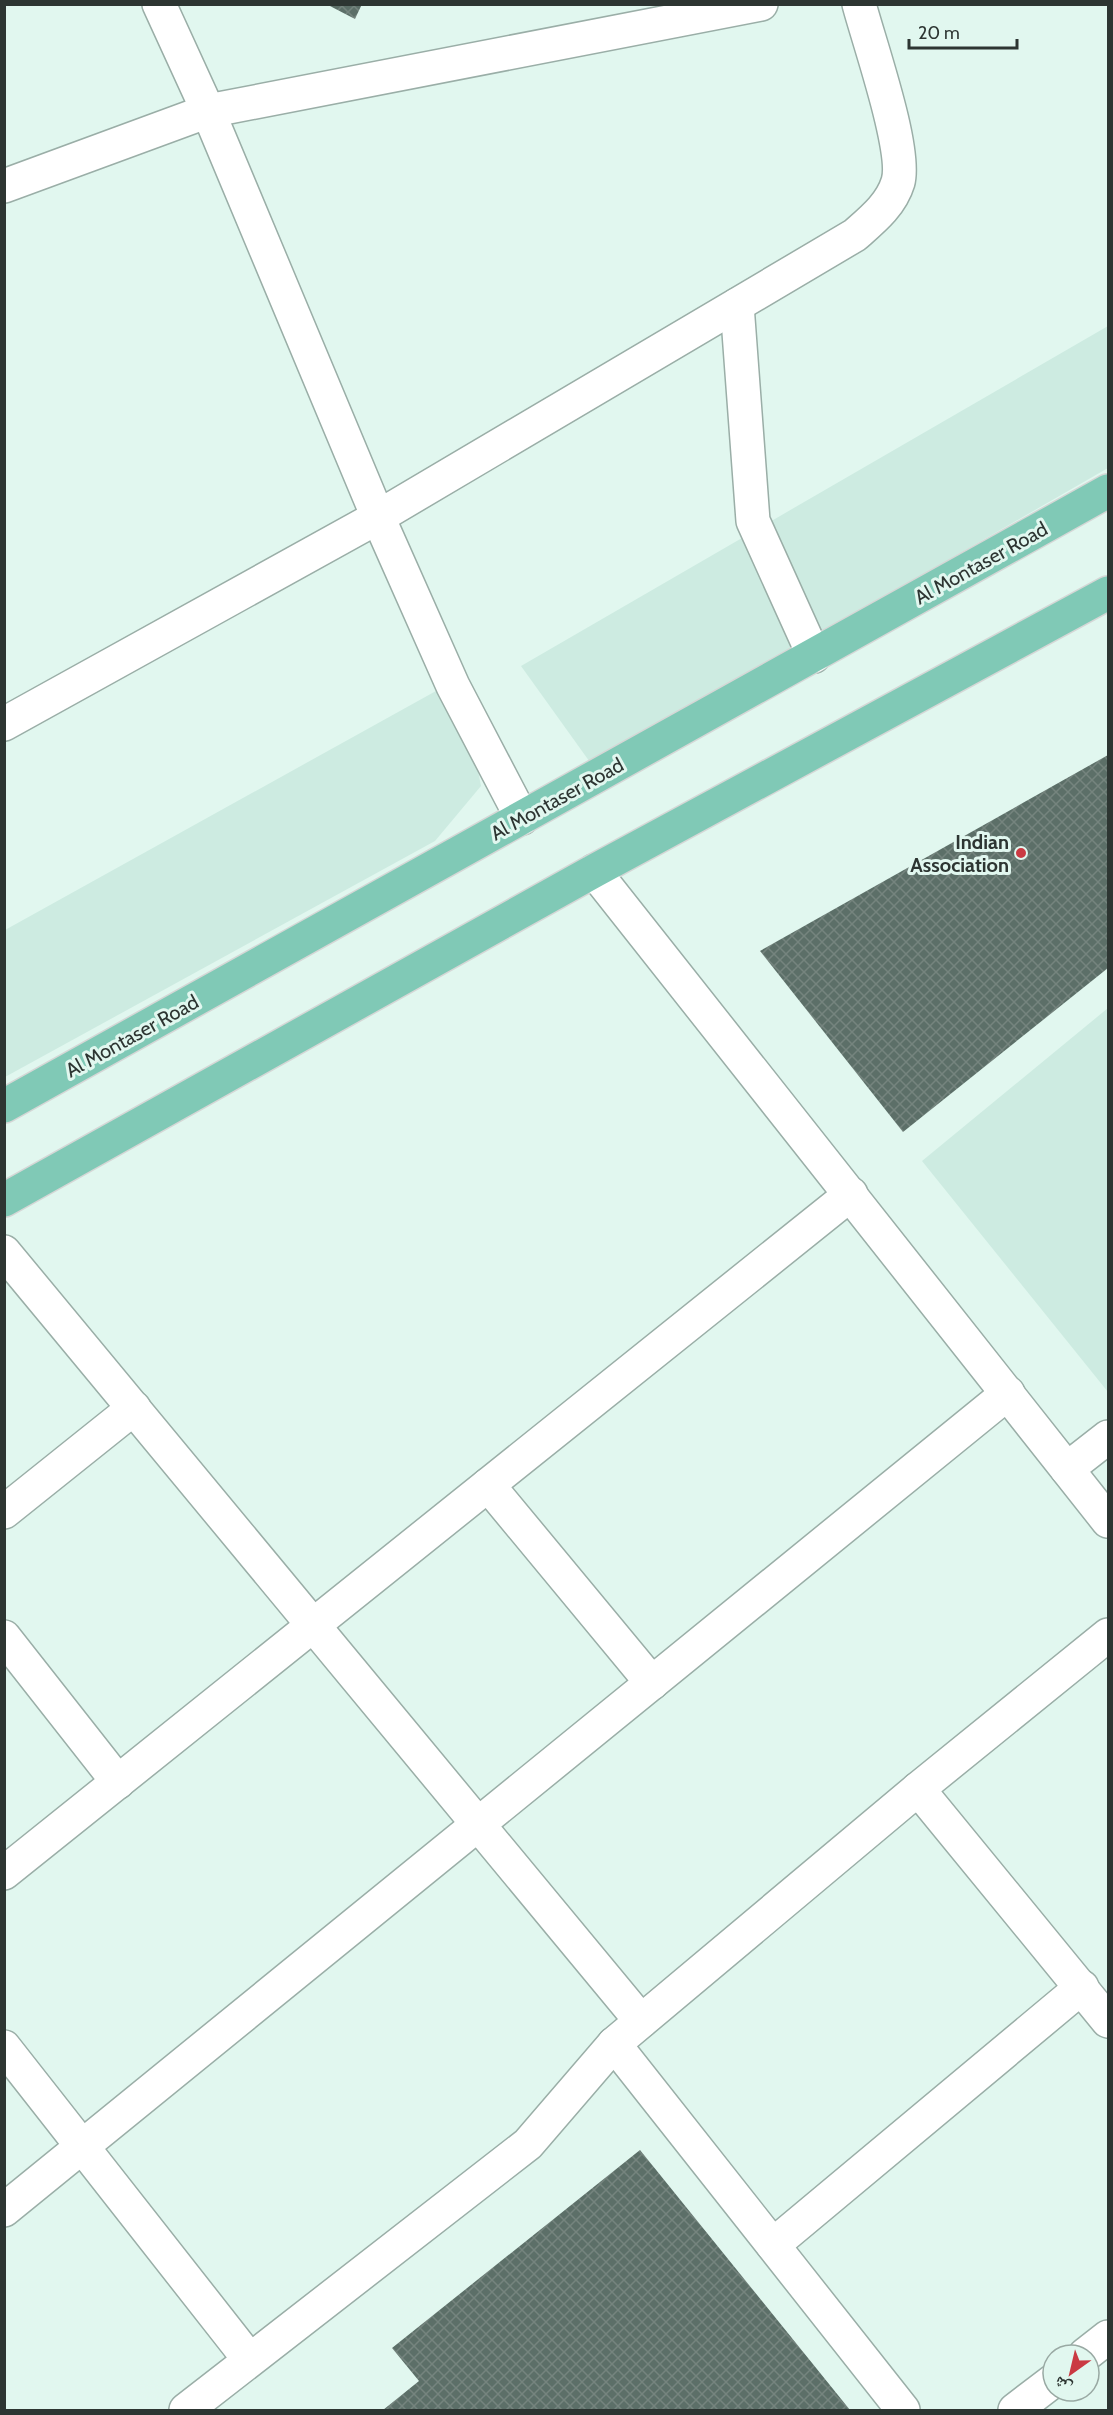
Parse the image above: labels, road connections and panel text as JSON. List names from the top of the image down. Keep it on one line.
{"streets":{"main road":["Al Montaser Road"]},"places":["Indian Association"],"scale_bar":"20 m","north":"bottom left"}
